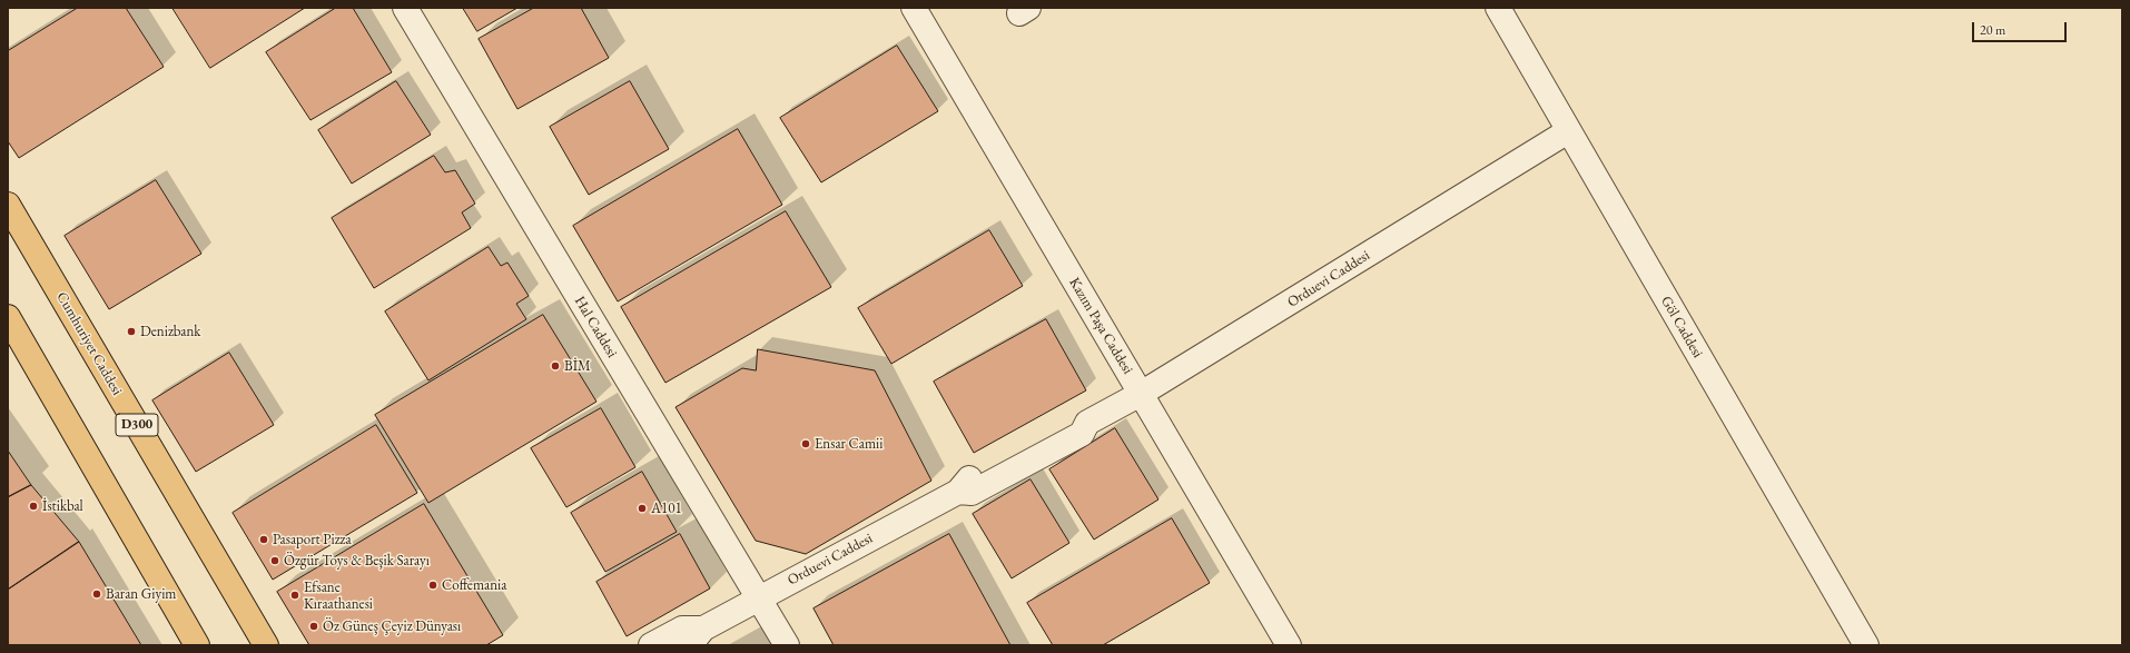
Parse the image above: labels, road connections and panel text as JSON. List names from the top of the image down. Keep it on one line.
{"streets":{"highway":["Cumhuriyet Caddesi","D300"],"street":["Orduevi Caddesi","Kazım Paşa Caddesi","Hal Caddesi","Göl Caddesi"]},"crossings":[["Orduevi Caddesi","Kazım Paşa Caddesi"],["Orduevi Caddesi","Hal Caddesi"],["Orduevi Caddesi","Göl Caddesi"]],"places":["Denizbank","BİM","Ensar Camii","İstikbal","A101","Pasaport Pizza","Özgür Toys & Beşik Sarayı","Coffemania","Baran Giyim","Efsane Kıraathanesi","Öz Güneş Çeyiz Dünyası"],"scale_bar":"20 m"}
